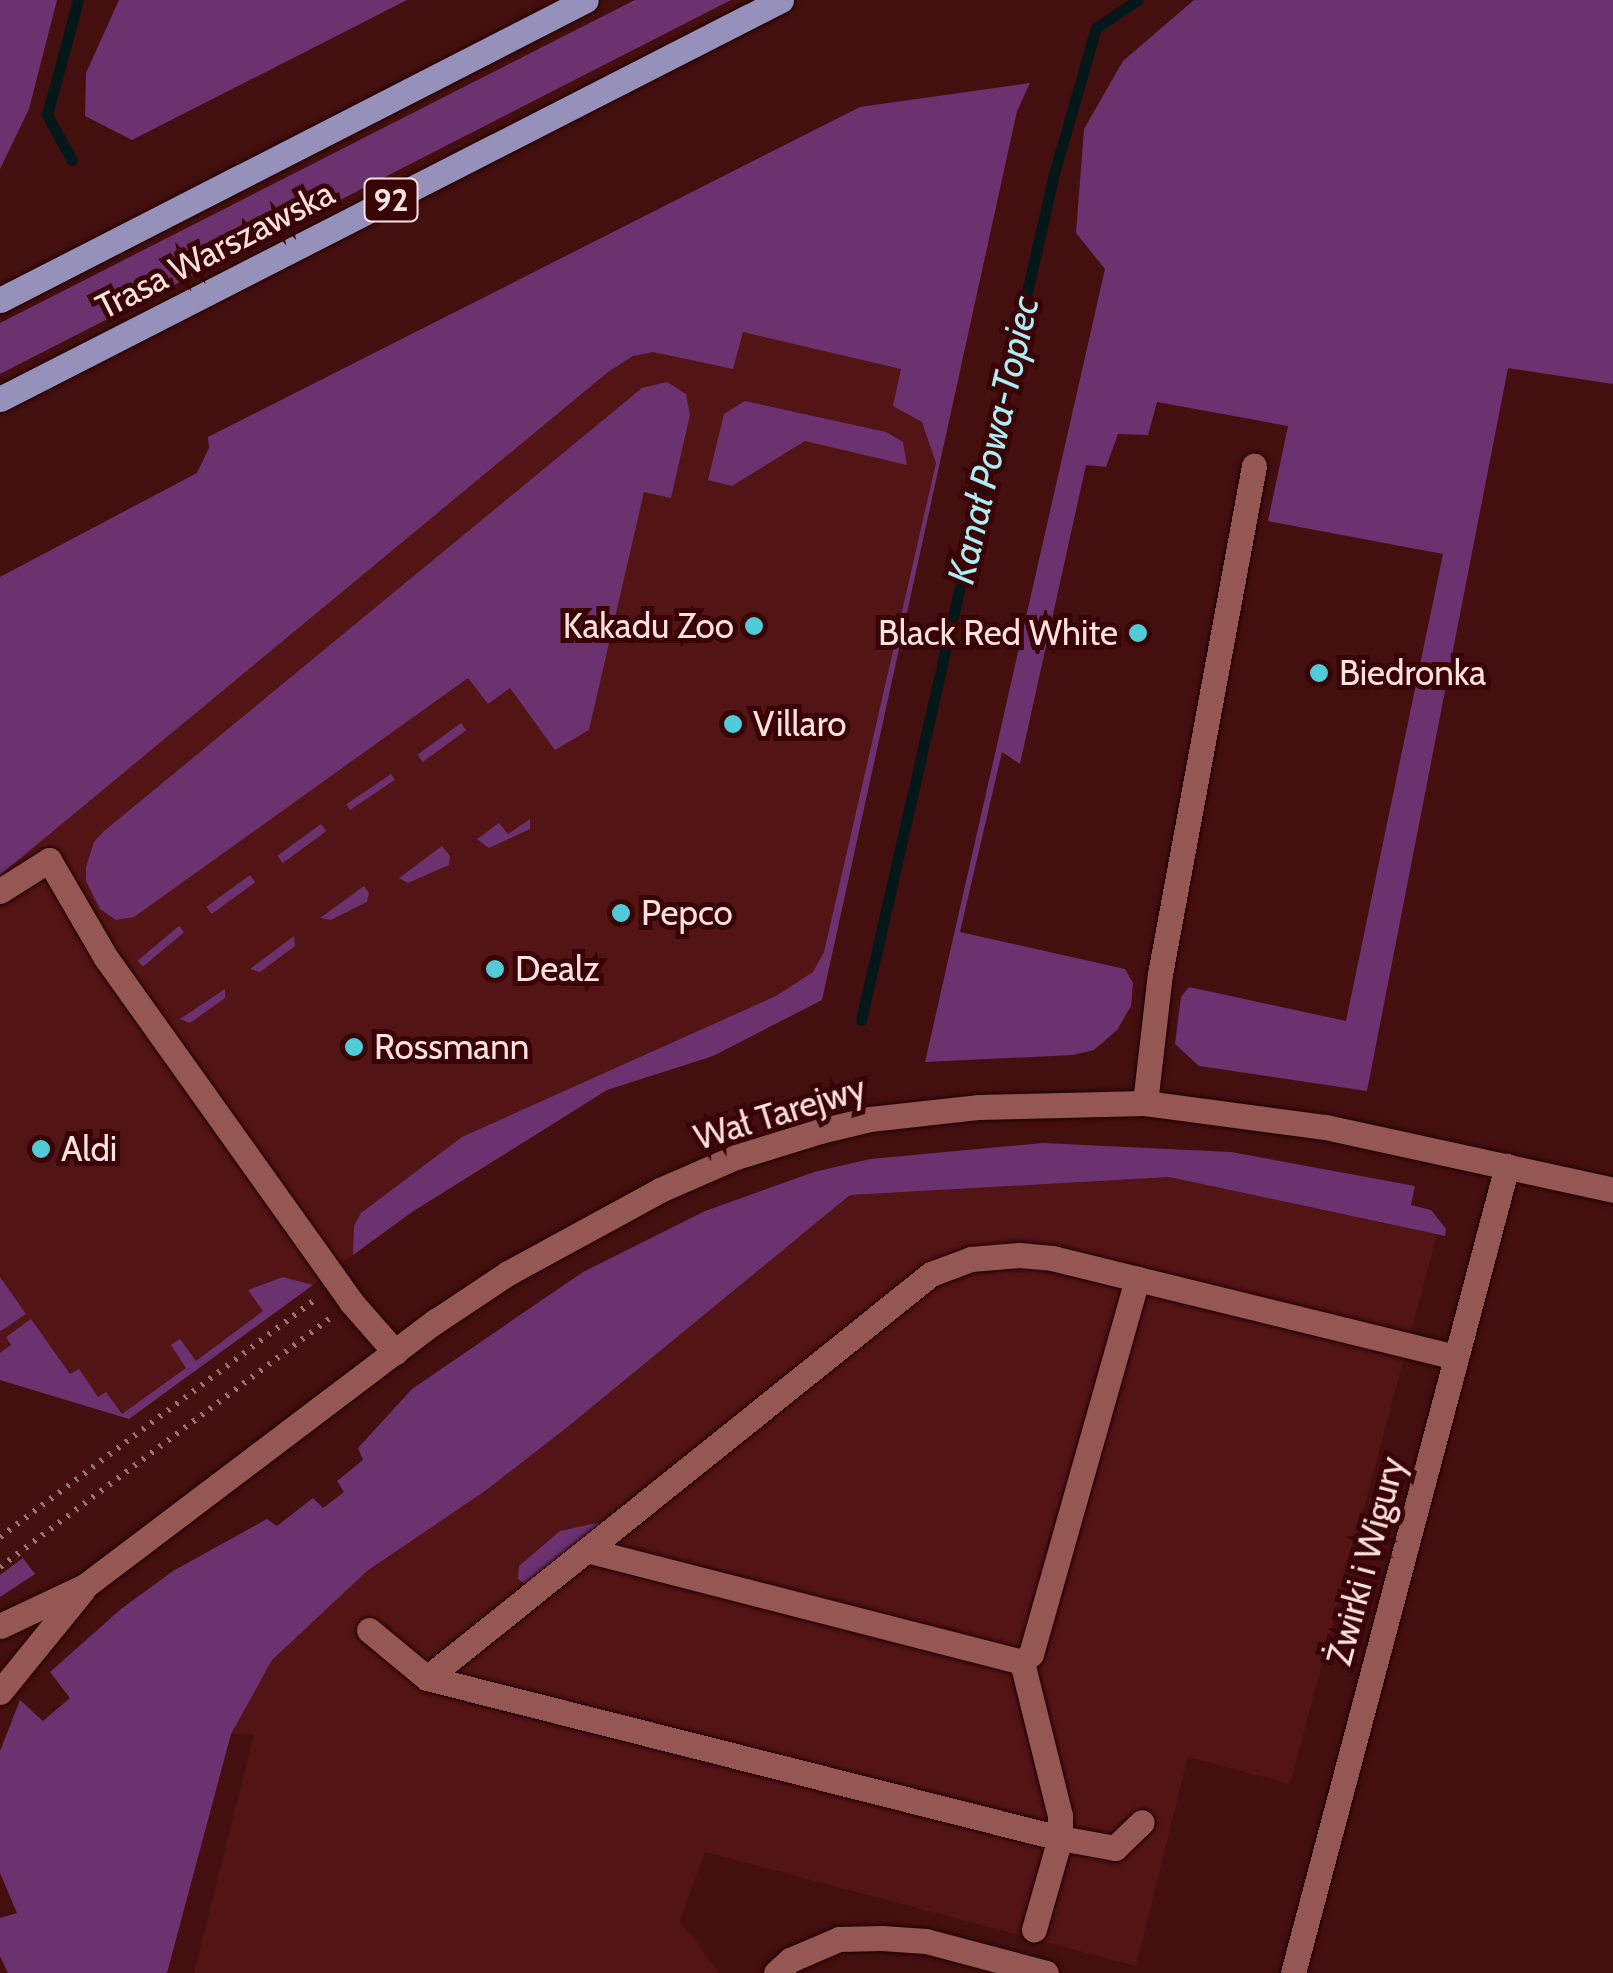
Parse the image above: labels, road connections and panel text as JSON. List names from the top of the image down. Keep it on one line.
{"streets":{"main road":["92","Trasa Warszawska"],"street":["Wał Tarejwy","Żwirki i Wigury"]},"crossings":[["Wał Tarejwy","Żwirki i Wigury"]],"water":["Kanał Powa-Topiec"],"places":["Kakadu Zoo","Black Red White","Biedronka","Villaro","Pepco","Dealz","Rossmann","Aldi"]}
